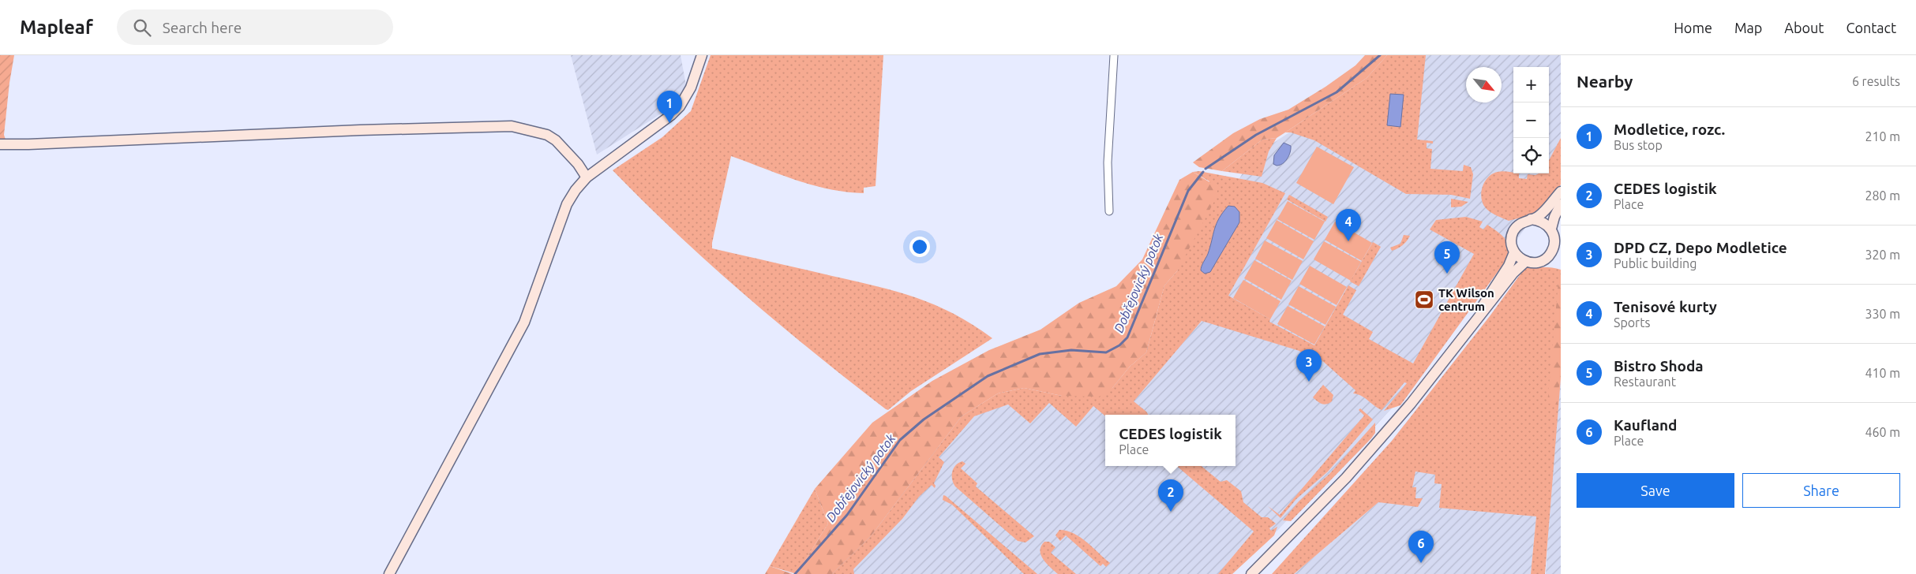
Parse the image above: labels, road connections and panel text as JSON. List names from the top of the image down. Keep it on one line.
{"water":["Dobřejovický potok"],"places":{"sports":["TK Wilson centrum"]},"north":"bottom right","page":{"header":"Mapleaf","search":"Search here","nav":["Home","Map","About","Contact"],"heading":["Nearby","6 results"],"map_buttons":["+","−"],"pins":["1","4","5","3","2","6"],"list":[{"mark":"1","name":"Modletice, rozc.","note":"Bus stop","value":"210 m"},{"mark":"2","name":"CEDES logistik","note":"Place","value":"280 m"},{"mark":"3","name":"DPD CZ, Depo Modletice","note":"Public building","value":"320 m"},{"mark":"4","name":"Tenisové kurty","note":"Sports","value":"330 m"},{"mark":"5","name":"Bistro Shoda","note":"Restaurant","value":"410 m"},{"mark":"6","name":"Kaufland","note":"Place","value":"460 m"}],"popup":["CEDES logistik","Place"],"buttons":["Save","Share"]}}
